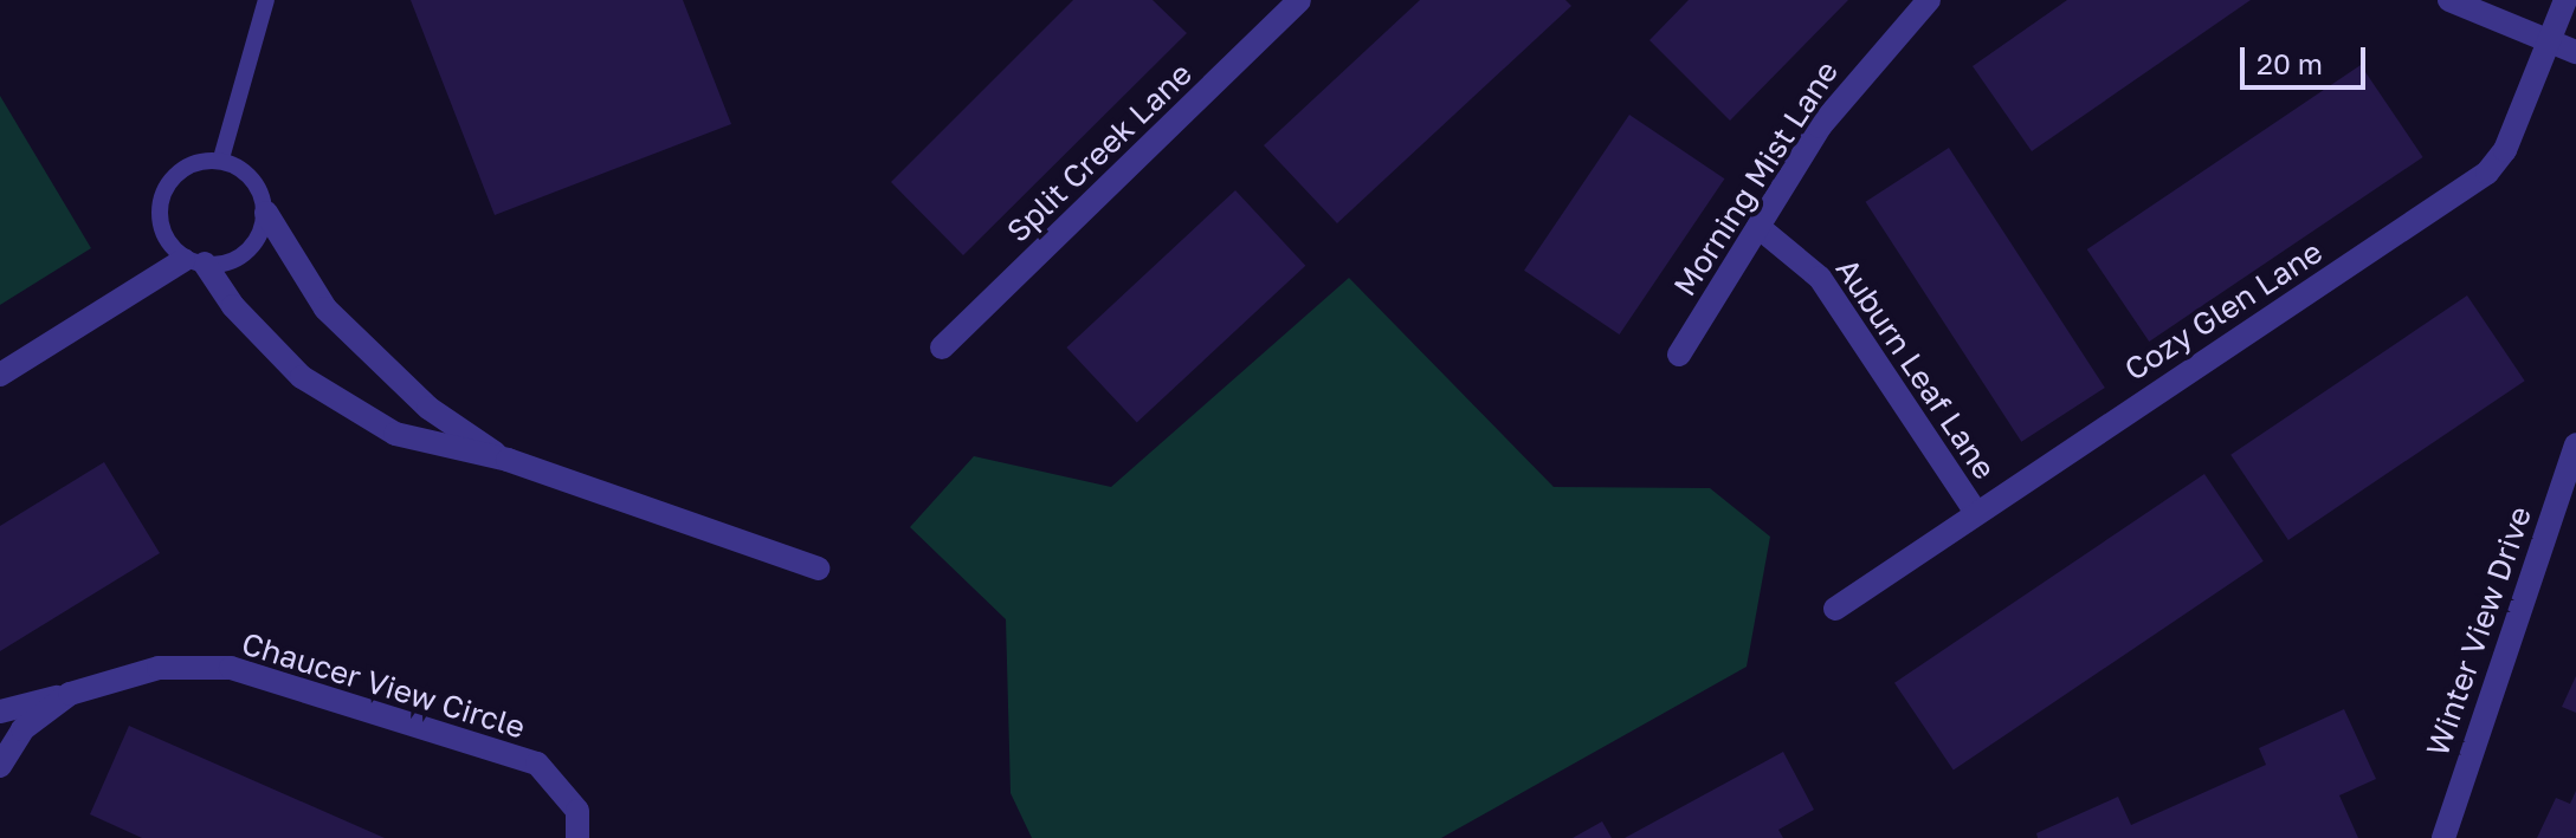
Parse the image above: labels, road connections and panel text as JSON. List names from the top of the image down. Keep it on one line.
{"streets":{"street":["Split Creek Lane","Morning Mist Lane","Cozy Glen Lane","Auburn Leaf Lane","Winter View Drive","Chaucer View Circle"]},"crossings":[["Morning Mist Lane","Auburn Leaf Lane"],["Cozy Glen Lane","Auburn Leaf Lane"]],"scale_bar":"20 m"}
